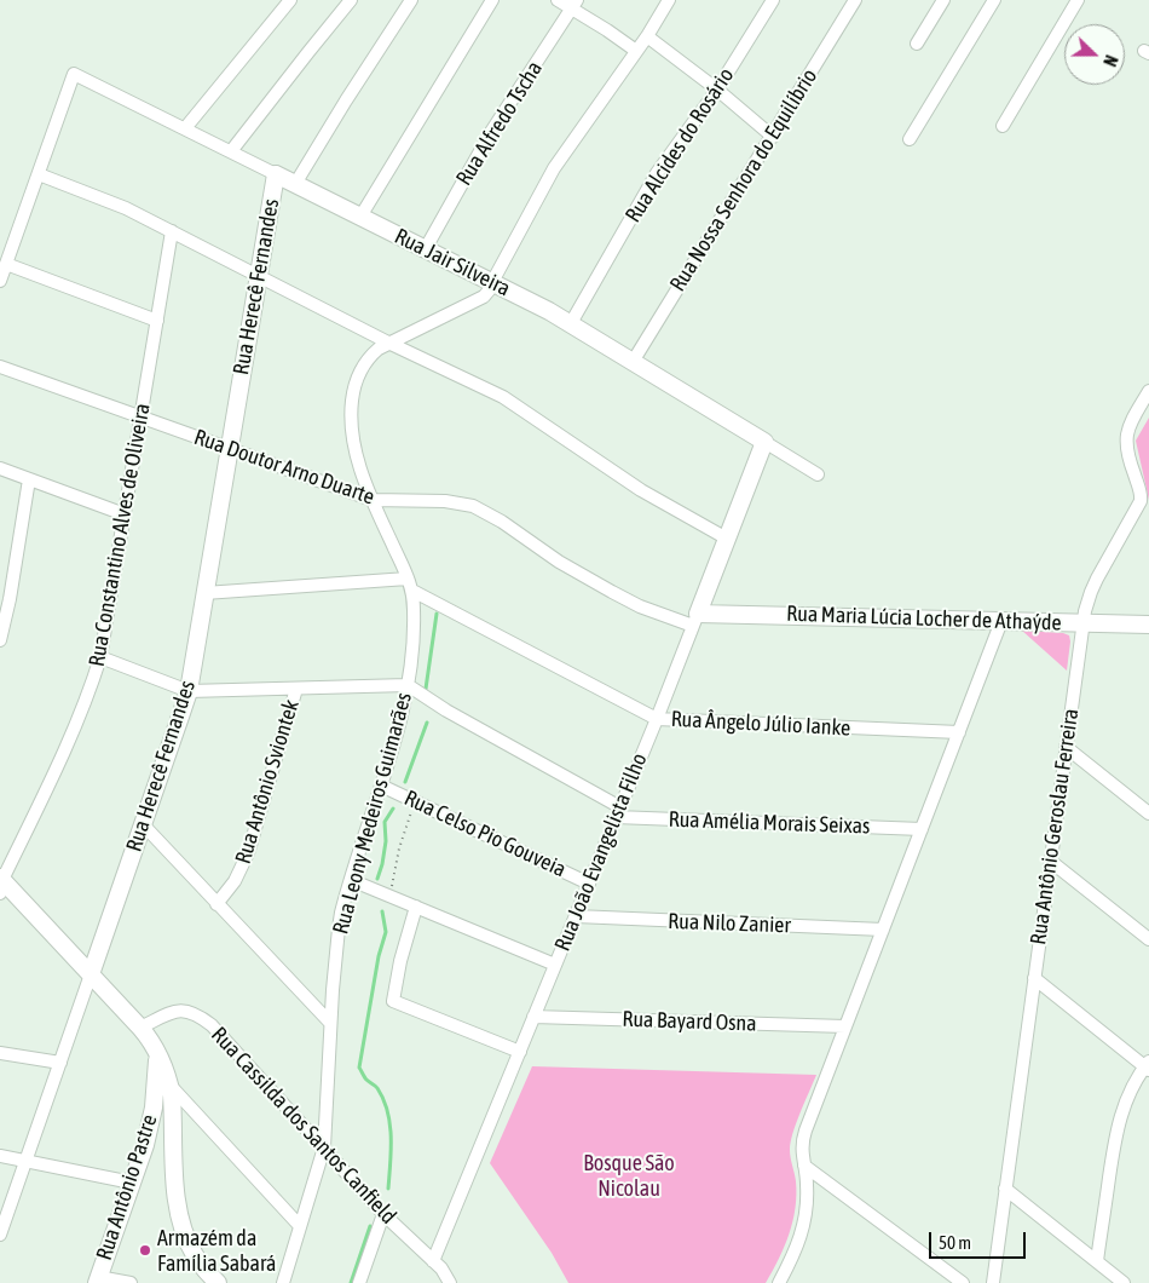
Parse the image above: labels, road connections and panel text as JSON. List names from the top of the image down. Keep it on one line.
{"streets":{"street":["Rua Alfredo Tscha","Rua Alcides do Rosário","Rua Nossa Senhora do Equilíbrio","Rua Jair Silveira","Rua Herecê Fernandes","Rua Doutor Arno Duarte","Rua Constantino Alves de Oliveira","Rua Maria Lúcia Locher de Athaýde","Rua Ângelo Júlio Ianke","Rua Antônio Sviontek","Rua Leony Medeiros Guimarães","Rua Amélia Morais Seixas","Rua Antônio Geroslau Ferreira","Rua Celso Pio Gouveia","Rua João Evangelista Filho","Rua Nilo Zanier","Rua Bayard Osna","Rua Cassilda dos Santos Canfield","Rua Antônio Pastre"]},"crossings":[["Rua Alfredo Tscha","Rua Jair Silveira"],["Rua Alcides do Rosário","Rua Jair Silveira"],["Rua Nossa Senhora do Equilíbrio","Rua Jair Silveira"],["Rua Jair Silveira","Rua Herecê Fernandes"],["Rua Jair Silveira","Rua Leony Medeiros Guimarães"],["Rua Jair Silveira","Rua João Evangelista Filho"],["Rua Herecê Fernandes","Rua Doutor Arno Duarte"],["Rua Doutor Arno Duarte","Rua Constantino Alves de Oliveira"],["Rua Doutor Arno Duarte","Rua Maria Lúcia Locher de Athaýde"],["Rua Doutor Arno Duarte","Rua Leony Medeiros Guimarães"],["Rua Doutor Arno Duarte","Rua João Evangelista Filho"],["Rua Maria Lúcia Locher de Athaýde","Rua Antônio Geroslau Ferreira"],["Rua Maria Lúcia Locher de Athaýde","Rua João Evangelista Filho"],["Rua Ângelo Júlio Ianke","Rua Leony Medeiros Guimarães"],["Rua Ângelo Júlio Ianke","Rua João Evangelista Filho"],["Rua Leony Medeiros Guimarães","Rua Amélia Morais Seixas"],["Rua Leony Medeiros Guimarães","Rua Celso Pio Gouveia"],["Rua Leony Medeiros Guimarães","Rua Cassilda dos Santos Canfield"],["Rua Amélia Morais Seixas","Rua João Evangelista Filho"],["Rua Celso Pio Gouveia","Rua João Evangelista Filho"],["Rua João Evangelista Filho","Rua Nilo Zanier"],["Rua João Evangelista Filho","Rua Bayard Osna"],["Rua João Evangelista Filho","Rua Cassilda dos Santos Canfield"]],"parks":["Bosque São Nicolau"],"places":["Armazém da Família Sabará"],"scale_bar":"50 m","north":"right"}
